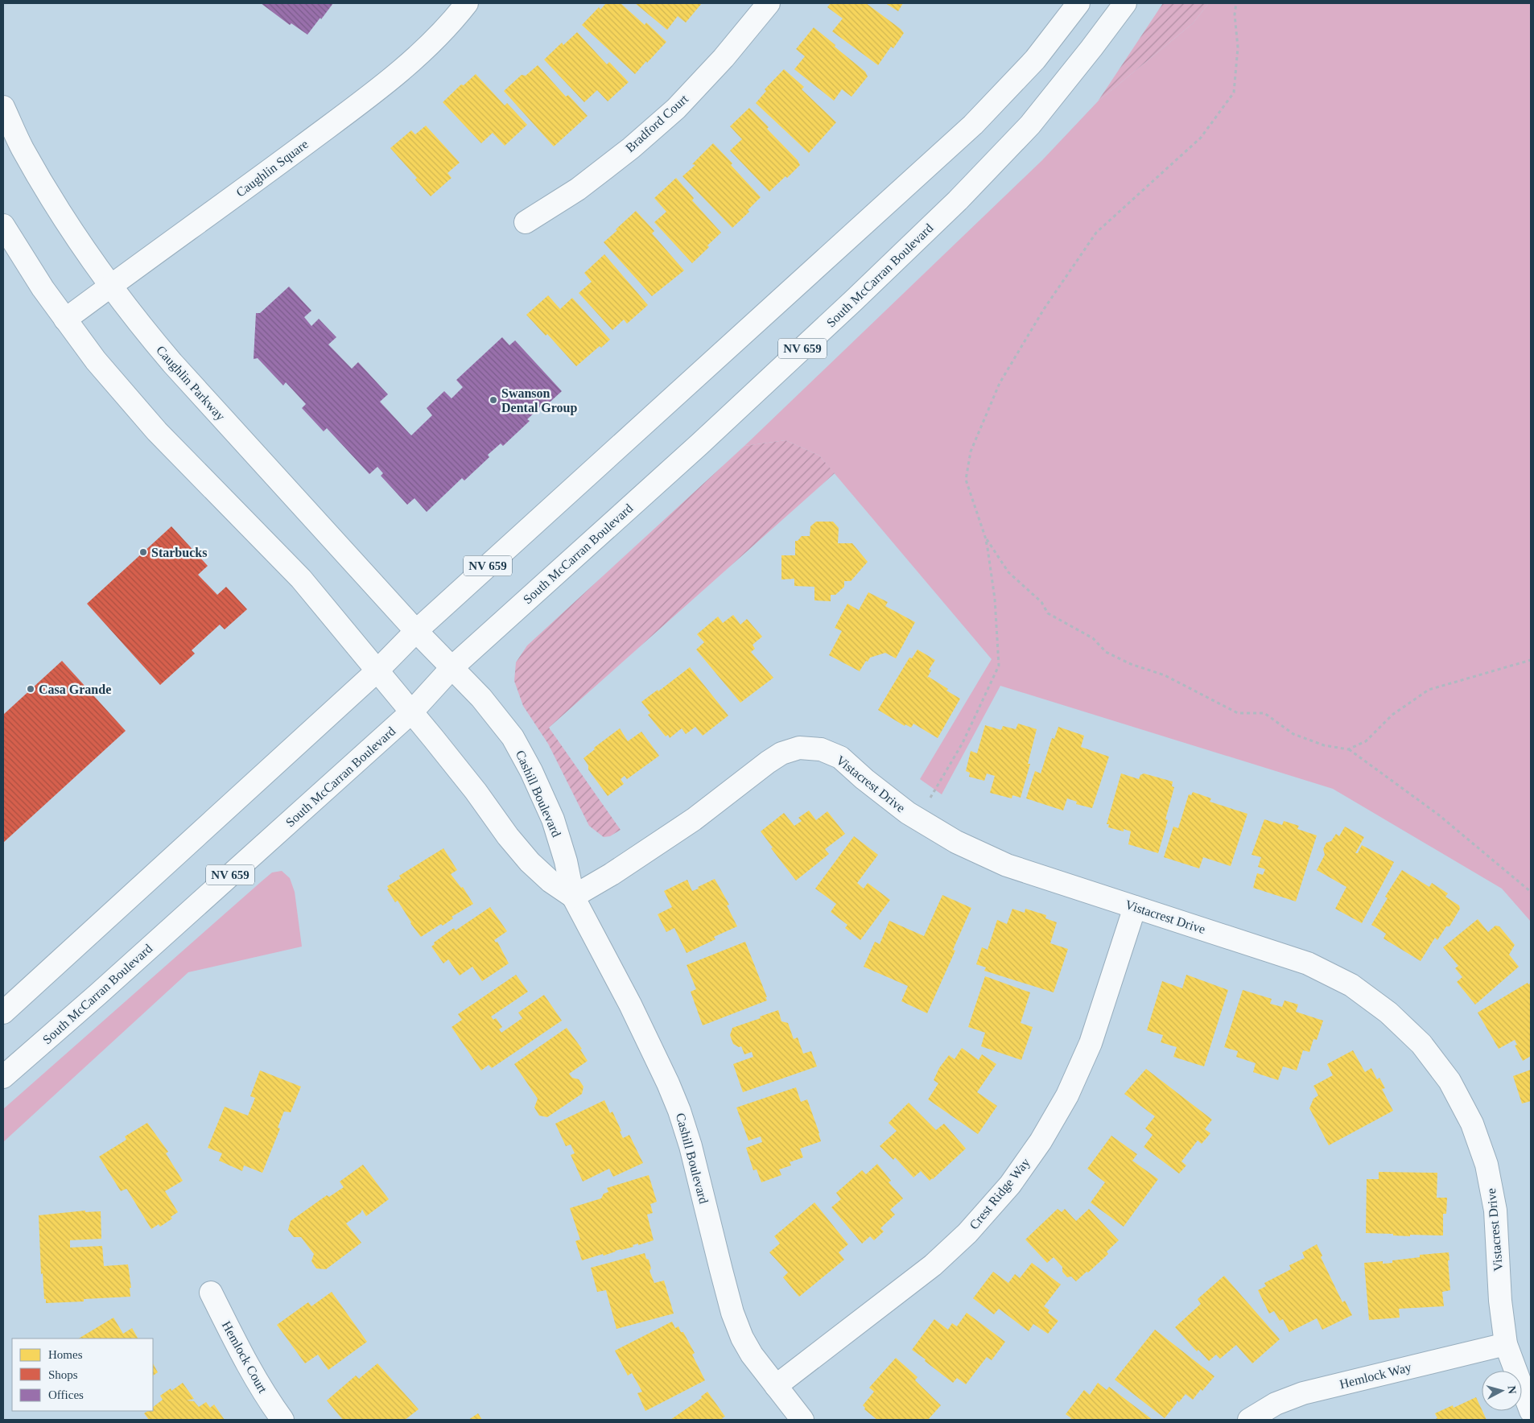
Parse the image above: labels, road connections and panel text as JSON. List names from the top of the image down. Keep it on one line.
{"streets":{"street":["Bradford Court","Caughlin Square","South McCarran Boulevard","NV 659","Caughlin Parkway","Vistacrest Drive","Cashill Boulevard","Crest Ridge Way","Hemlock Court","Hemlock Way"]},"crossings":[["Caughlin Square","Caughlin Parkway"],["South McCarran Boulevard","Cashill Boulevard"],["NV 659","Caughlin Parkway"],["NV 659","Cashill Boulevard"],["Caughlin Parkway","Cashill Boulevard"],["Vistacrest Drive","Cashill Boulevard"],["Vistacrest Drive","Crest Ridge Way"],["Vistacrest Drive","Hemlock Way"],["Cashill Boulevard","Crest Ridge Way"]],"places":["Swanson Dental Group","Starbucks","Casa Grande"],"legend":["Homes","Shops","Offices"],"north":"right"}
